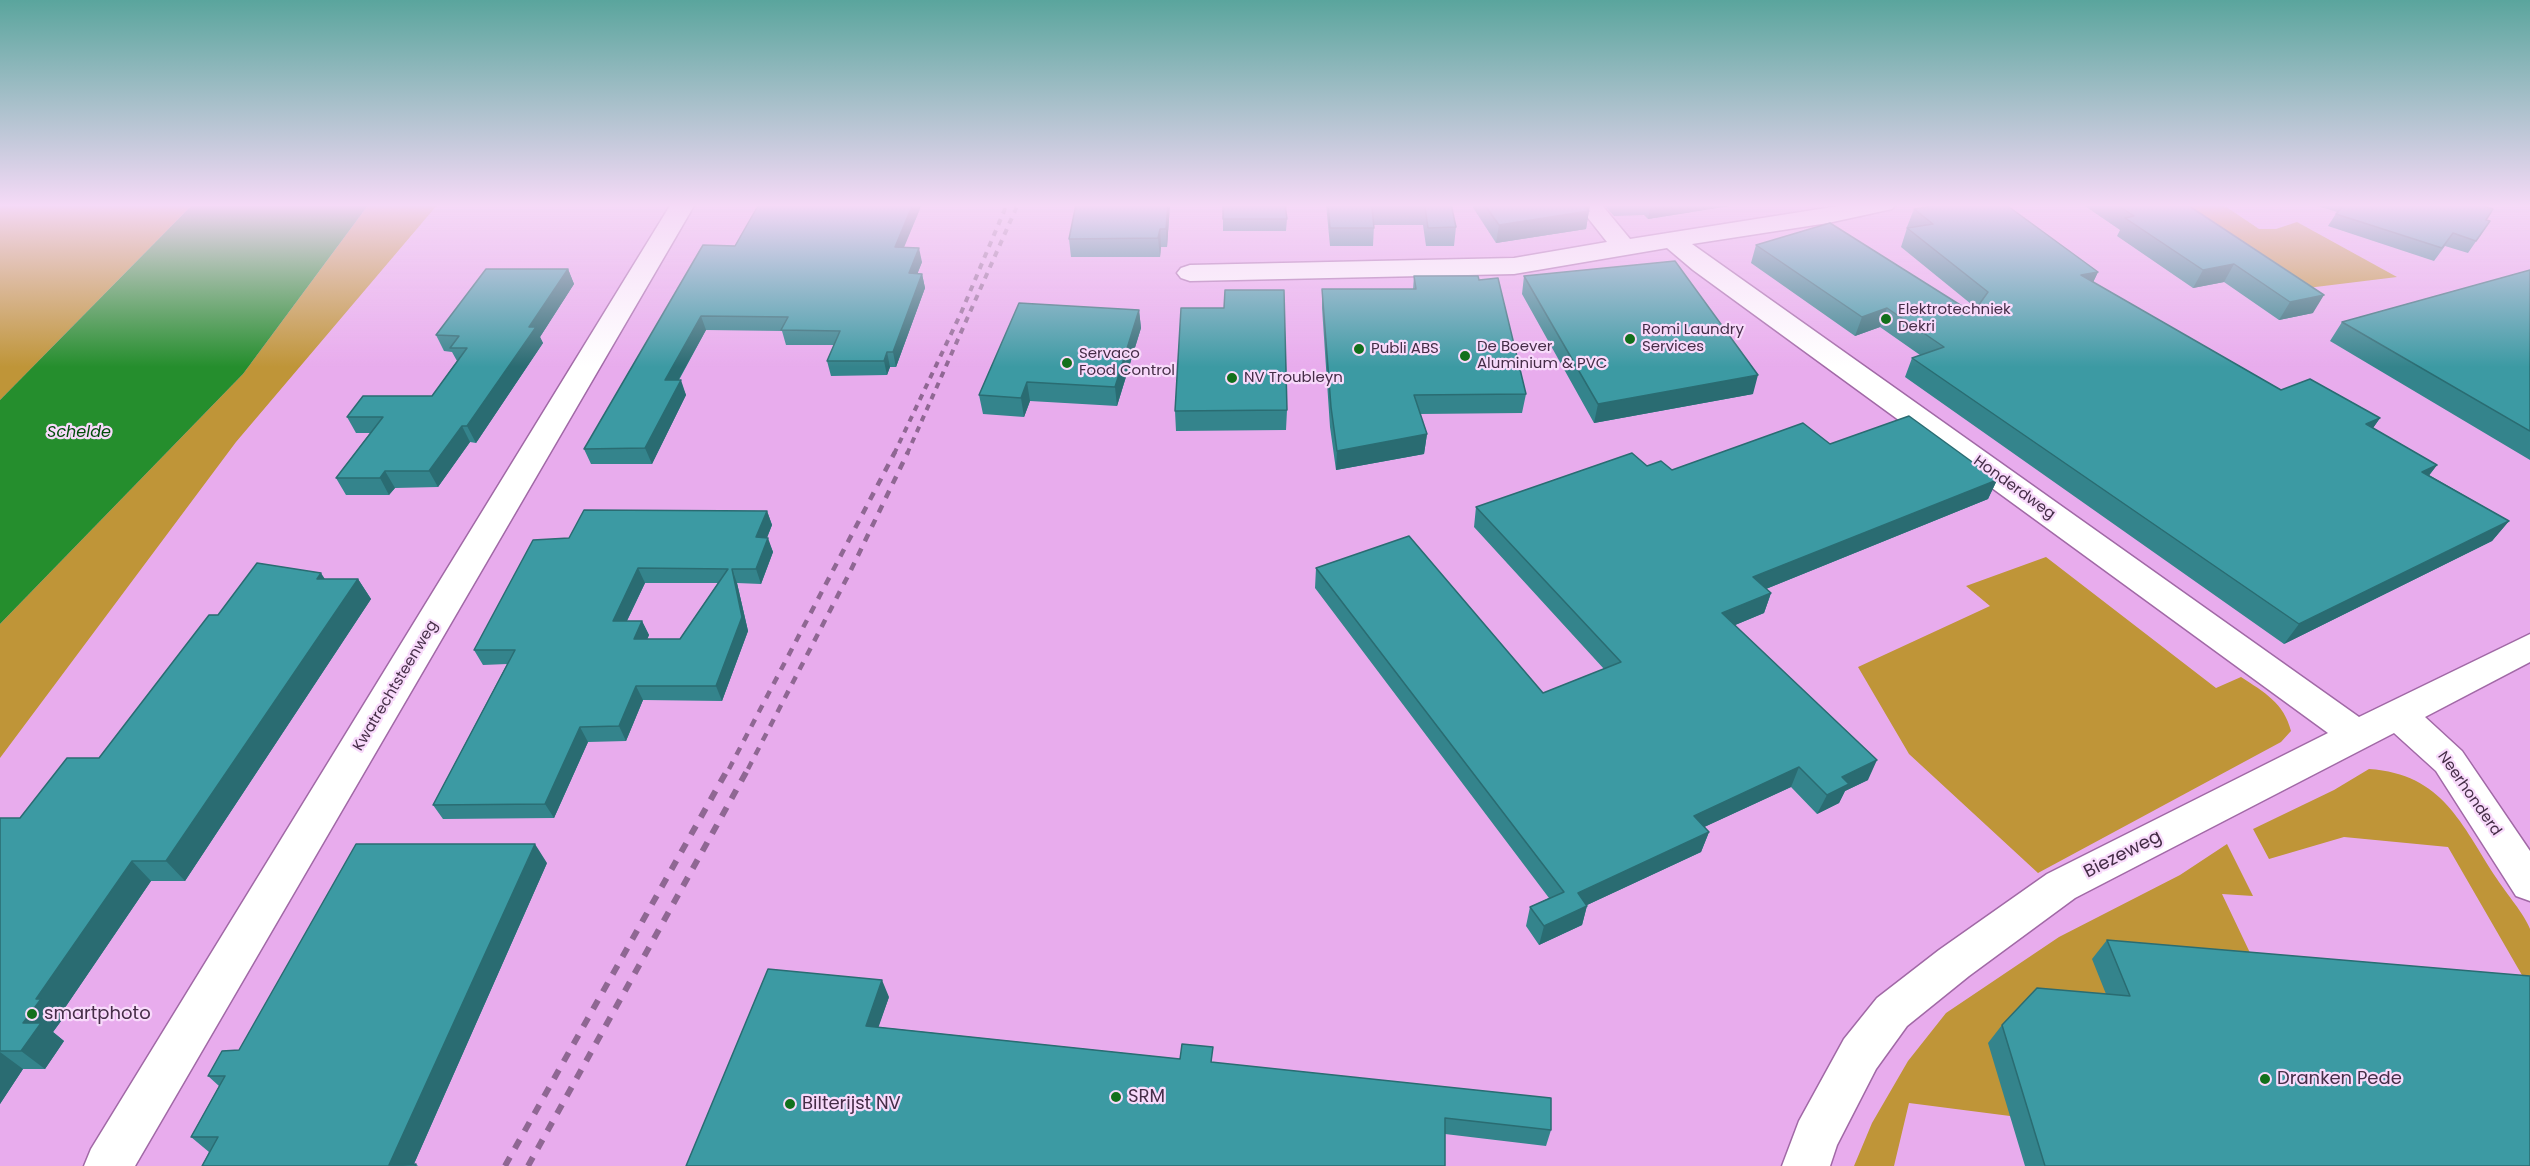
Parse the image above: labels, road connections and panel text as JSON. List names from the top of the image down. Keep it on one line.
{"streets":{"street":["Honderdweg","Kwatrechtsteenweg","Neerhonderd","Biezeweg"]},"crossings":[["Honderdweg","Biezeweg"],["Neerhonderd","Biezeweg"]],"water":["Schelde"],"places":["Elektrotechniek Dekri","Romi Laundry Services","Publi ABS","De Boever Aluminium & PVC","Servaco Food Control","NV Troubleyn","smartphoto","Dranken Pede","SRM","Bilterijst NV"]}
